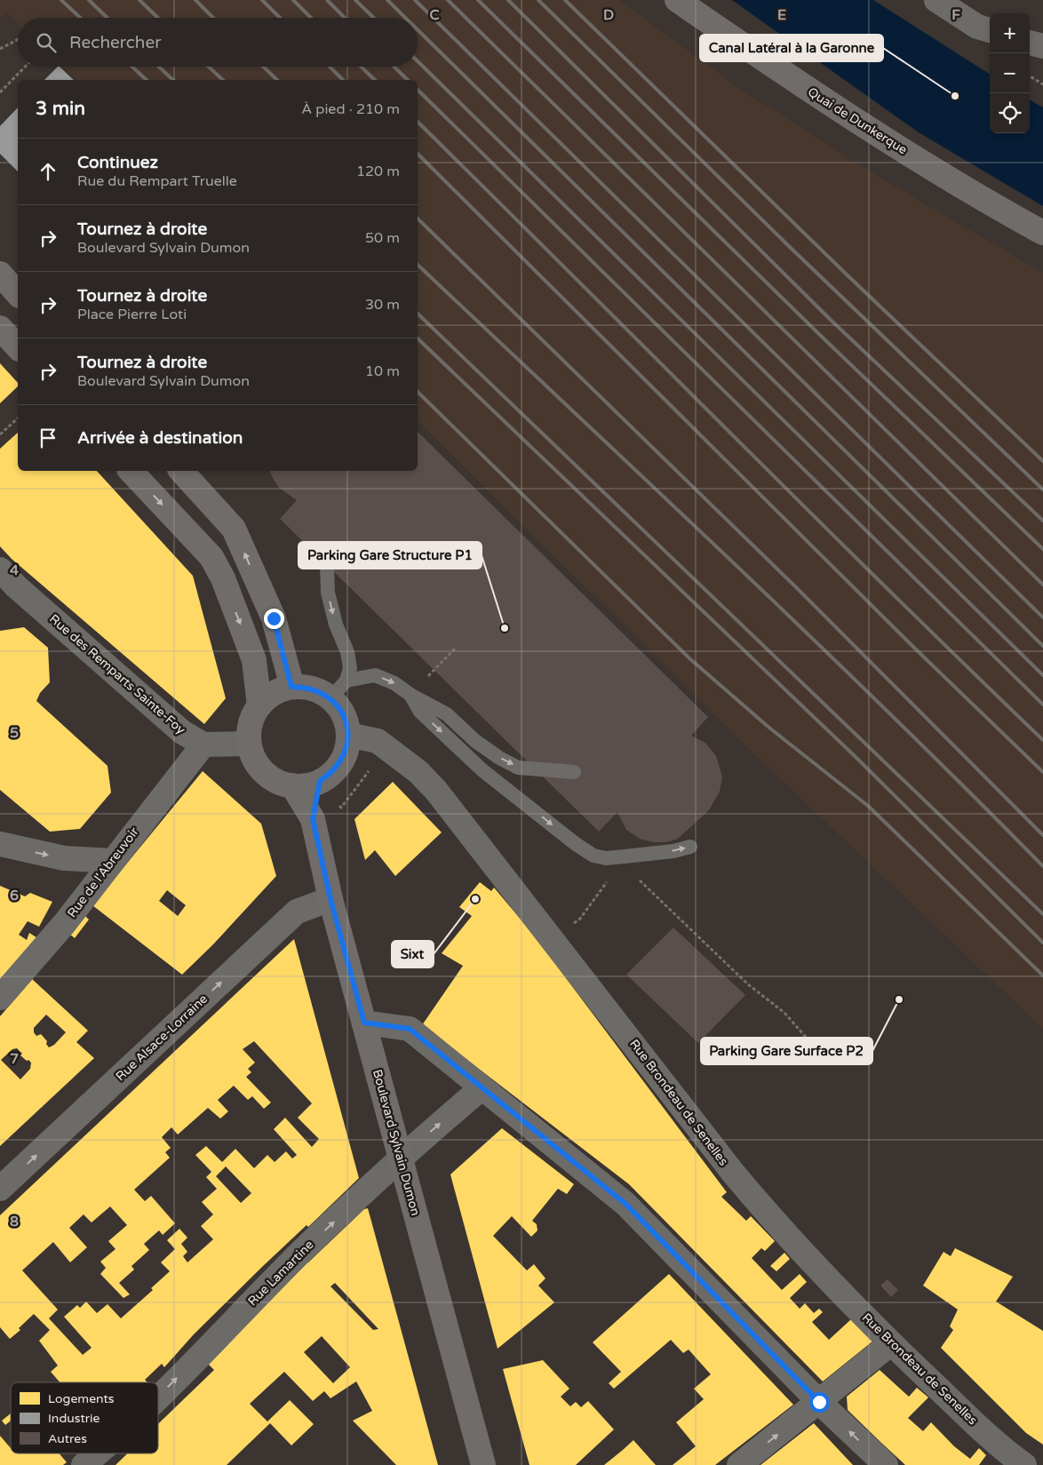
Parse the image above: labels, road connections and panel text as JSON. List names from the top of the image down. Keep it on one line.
{"streets":{"street":["Quai de Dunkerque","Rue des Remparts Sainte-Foy","Rue de l'Abreuvoir","Rue Alsace-Lorraine","Rue Brondeau de Senelles","Boulevard Sylvain Dumon","Rue Lamartine"]},"crossings":[["Rue des Remparts Sainte-Foy","Rue de l'Abreuvoir"],["Rue Alsace-Lorraine","Boulevard Sylvain Dumon"],["Rue Brondeau de Senelles","Boulevard Sylvain Dumon"],["Boulevard Sylvain Dumon","Rue Lamartine"]],"one_way":["Rue Alsace-Lorraine","Rue Lamartine"],"places":["Canal Latéral à la Garonne","Parking Gare Structure P1","Sixt","Parking Gare Surface P2"],"legend":["Logements","Industrie","Autres"],"page":{"map_buttons":["+","−"],"search":"Rechercher","heading":["3 min","À pied · 210 m"],"list":[["Continuez","Rue du Rempart Truelle","120 m"],["Tournez à droite","Boulevard Sylvain Dumon","50 m"],["Tournez à droite","Place Pierre Loti","30 m"],["Tournez à droite","Boulevard Sylvain Dumon","10 m"],"Arrivée à destination"]},"grid":{"columns":["C","D","E","F"],"rows":["4","5","6","7","8"]}}
